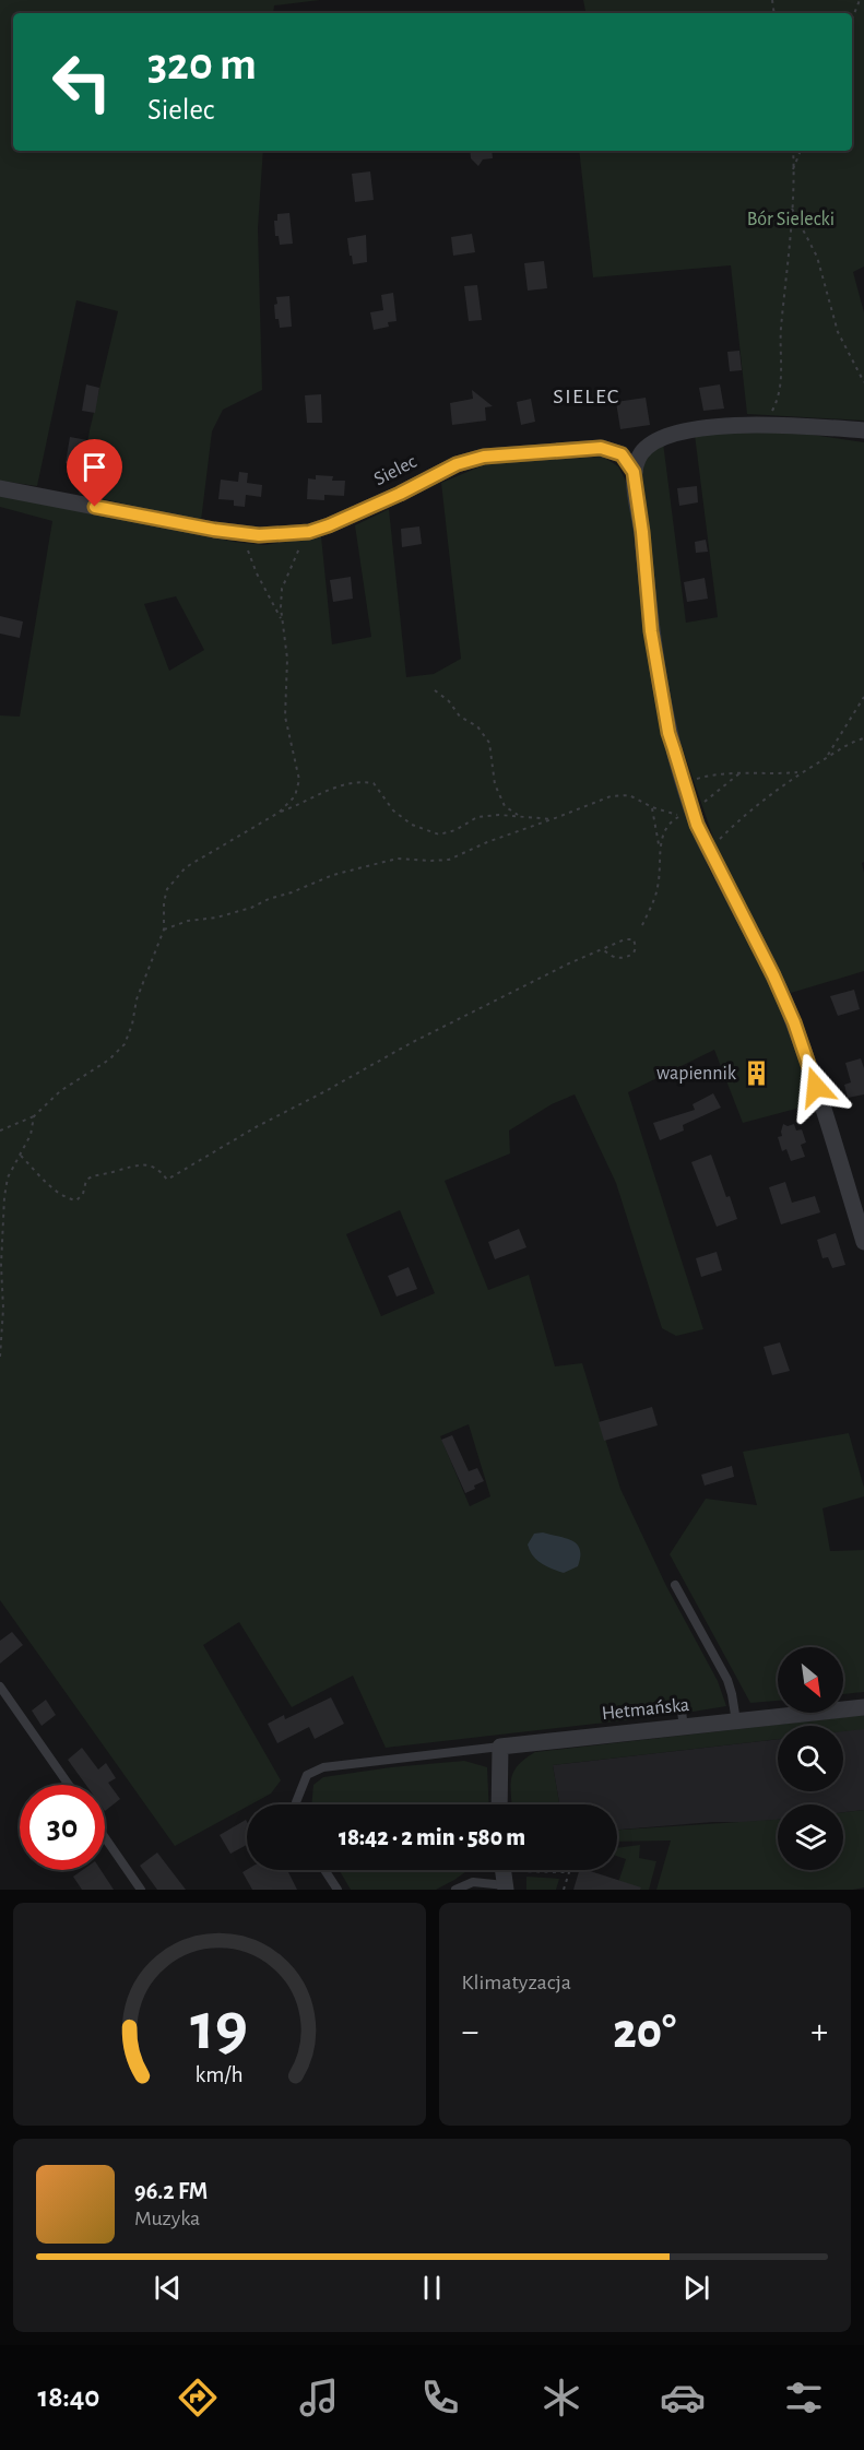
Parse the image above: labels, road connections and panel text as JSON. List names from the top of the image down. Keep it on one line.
{"streets":{"street":["Sielec","Hetmańska"]},"districts":["SIELEC"],"parks":["Bór Sielecki"],"places":{"building":["wapiennik"]},"north":"bottom right","page":{"turn":["320 m","Sielec"],"limit":"30","trip":"18:42 · 2 min · 580 m","tile":"Klimatyzacja","heat":["−","20°","+"],"song":["96.2 FM","Muzyka"],"tabs":"18:40","gauge":["19","km/h"]}}
